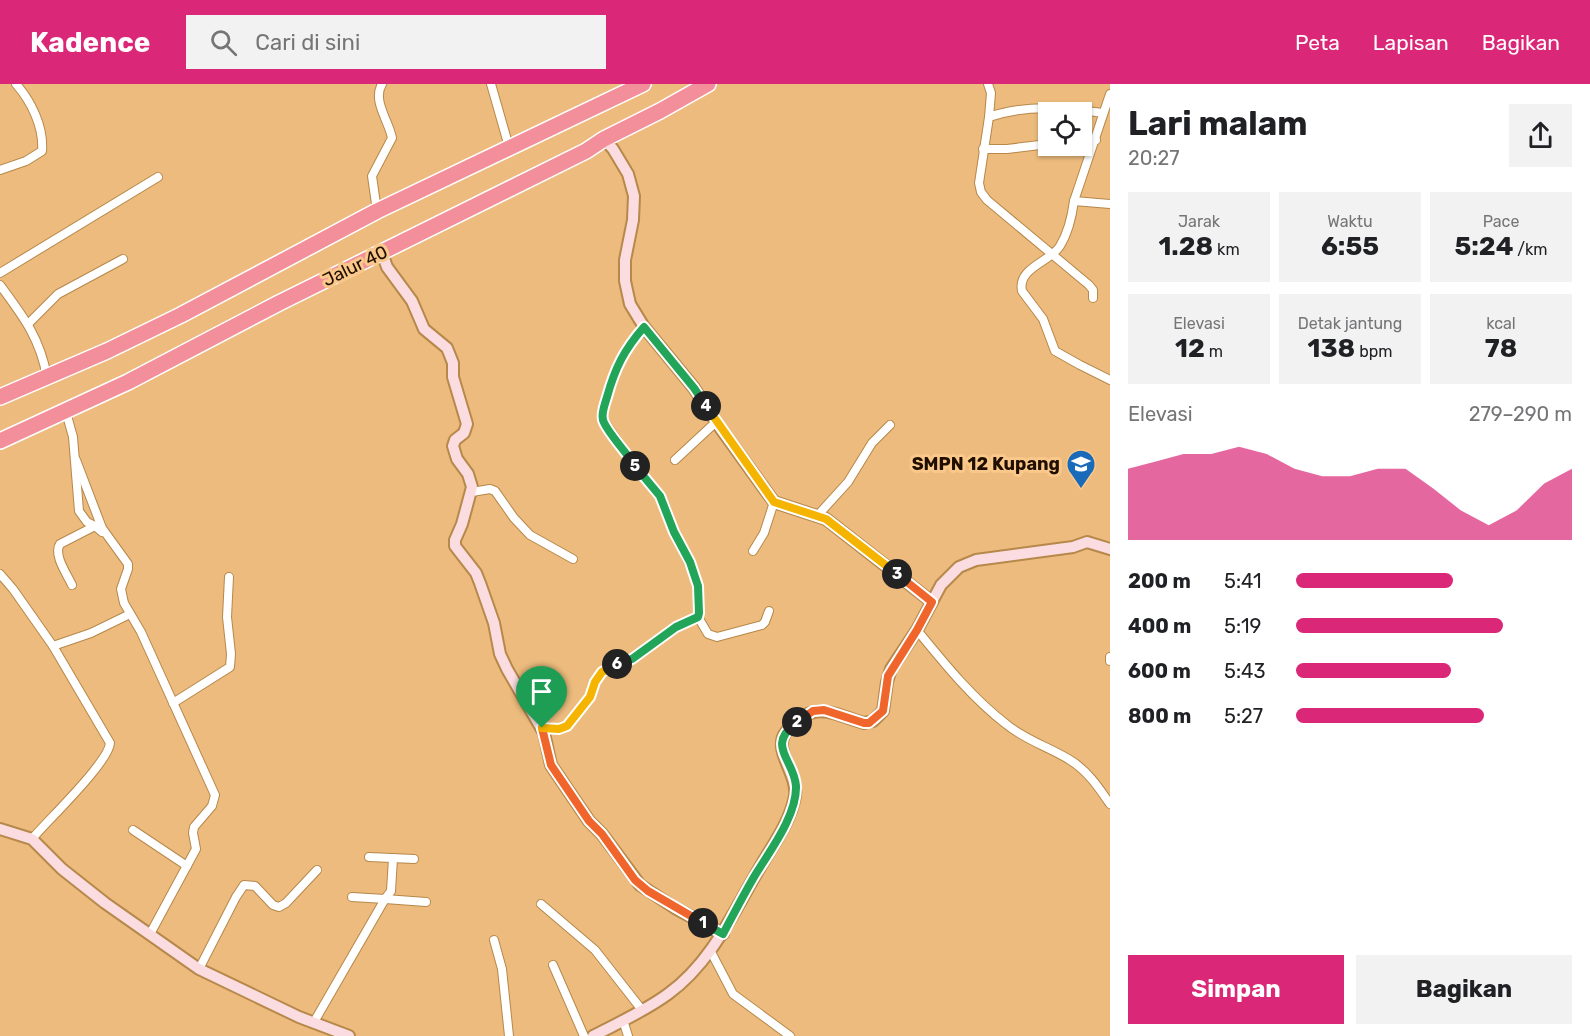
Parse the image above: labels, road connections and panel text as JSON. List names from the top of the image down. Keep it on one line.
{"streets":{"highway":["Jalur 40"]},"places":{"school or university":["SMPN 12 Kupang"]},"page":{"header":"Kadence","search":"Cari di sini","nav":["Peta","Lapisan","Bagikan"],"heading":["Lari malam","20:27"],"stats":[["Jarak","1.28 km"],["Waktu","6:55"],["Pace","5:24 /km"],["Elevasi","12 m"],["Detak jantung","138 bpm"],["kcal","78"]],"chart":["Elevasi","279–290 m"],"pins":["4","5","3","6","2","1"],"list":[{"name":"200 m","note":"5:41"},{"name":"400 m","note":"5:19"},{"name":"600 m","note":"5:43"},{"name":"800 m","note":"5:27"}],"buttons":["Simpan","Bagikan"]}}
